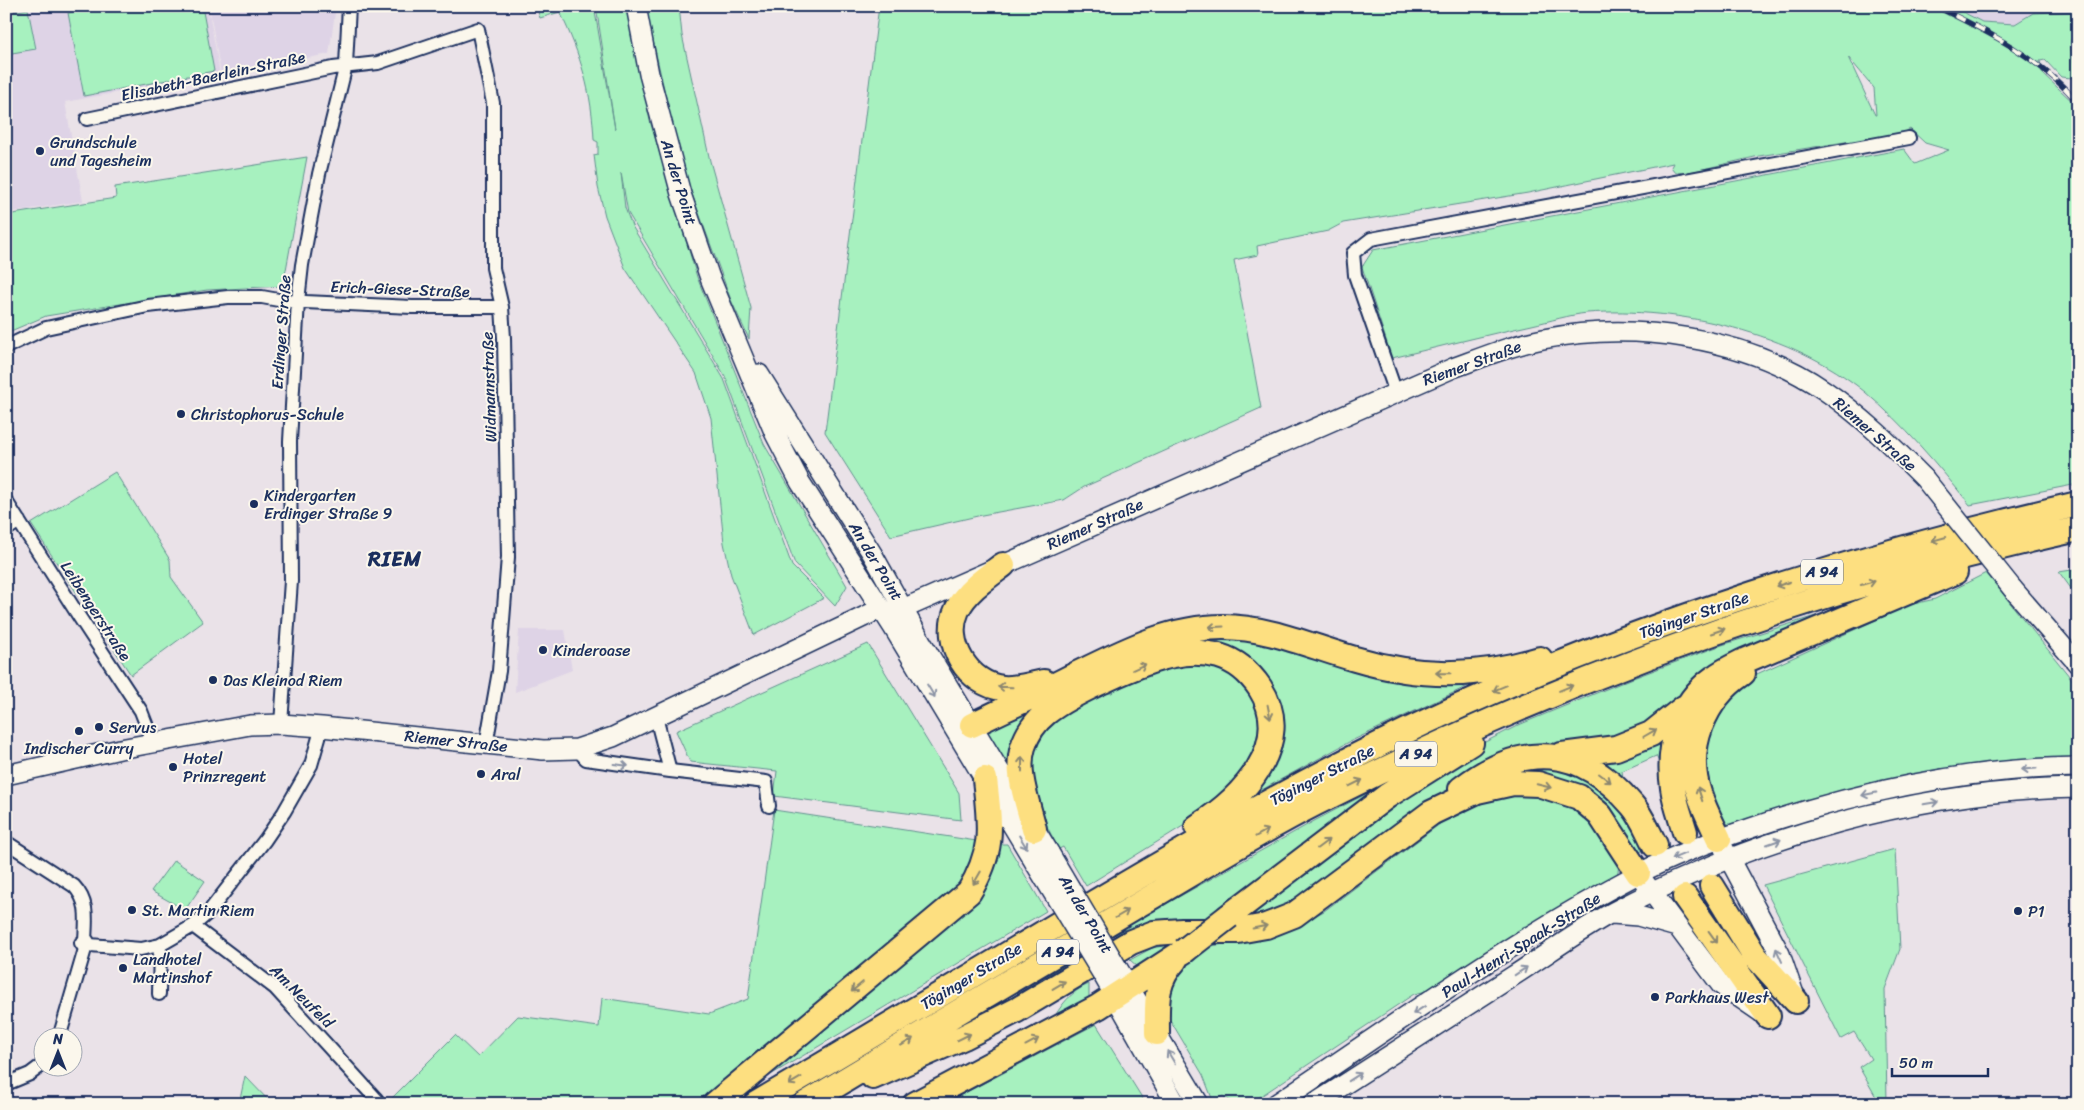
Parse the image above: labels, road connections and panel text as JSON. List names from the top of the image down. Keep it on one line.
{"streets":{"highway":["A 94","Töginger Straße"],"street":["Elisabeth-Baerlein-Straße","An der Point","Erich-Giese-Straße","Erdinger Straße","Riemer Straße","Widmannstraße","Leibengerstraße","Paul-Henri-Spaak-Straße","Am Neufeld"]},"crossings":[["Elisabeth-Baerlein-Straße","Erdinger Straße"],["Elisabeth-Baerlein-Straße","Widmannstraße"],["An der Point","Riemer Straße"],["Erich-Giese-Straße","Erdinger Straße"],["Erich-Giese-Straße","Widmannstraße"],["Erdinger Straße","Riemer Straße"],["Riemer Straße","Widmannstraße"],["Riemer Straße","Leibengerstraße"]],"districts":["RIEM"],"places":["Grundschule und Tagesheim","Christophorus-Schule","Kindergarten Erdinger Straße 9","Kinderoase","Das Kleinod Riem","Servus","Indischer Curry","Hotel Prinzregent","Aral","St. Martin Riem","P1","Landhotel Martinshof","Parkhaus West"],"scale_bar":"50 m","north":"top"}
